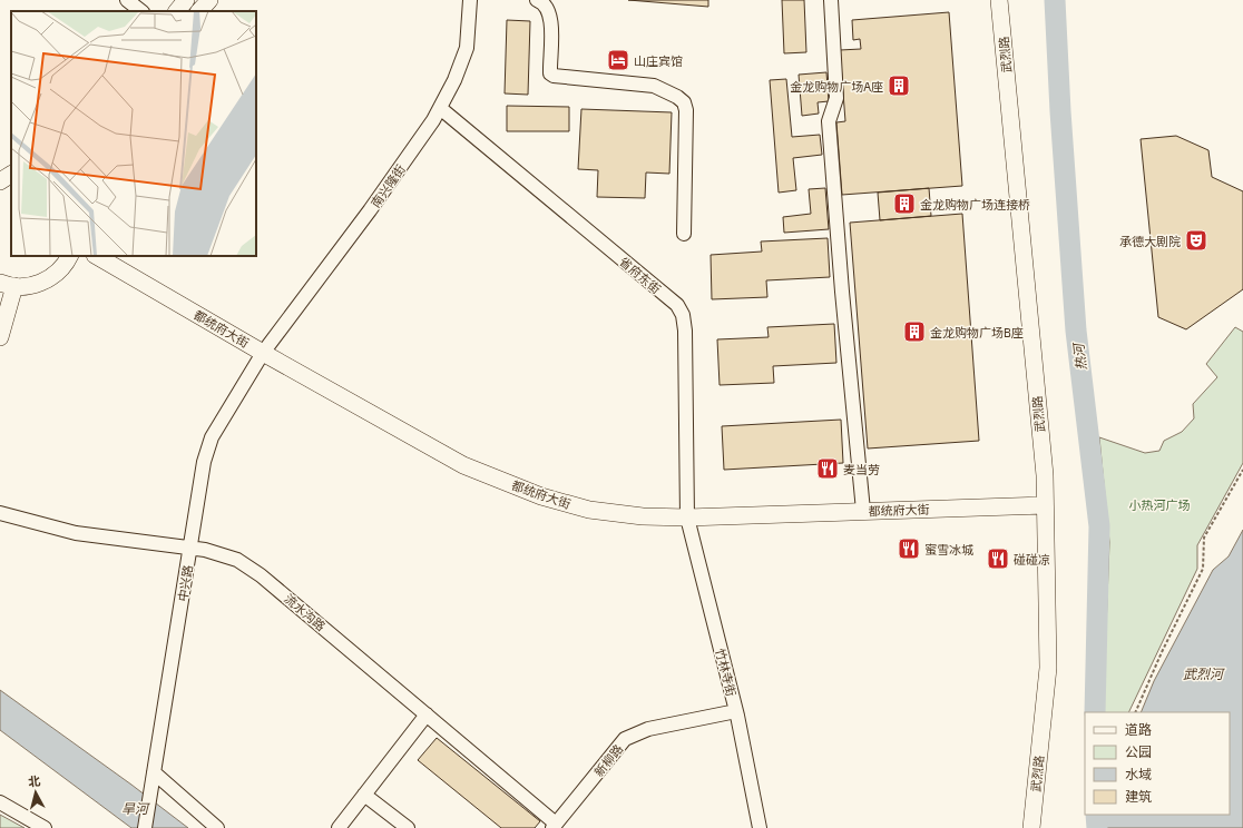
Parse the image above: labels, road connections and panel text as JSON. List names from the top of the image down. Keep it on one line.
{"streets":{"main road":["武烈路","都统府大街"],"street":["南兴隆街","省府东街","中兴路","流水沟路","竹林寺街","新柳路"]},"crossings":[["武烈路","都统府大街"],["南兴隆街","省府东街"],["南兴隆街","都统府大街"],["南兴隆街","中兴路"],["省府东街","都统府大街"],["省府东街","竹林寺街"],["都统府大街","中兴路"],["都统府大街","竹林寺街"],["中兴路","流水沟路"],["流水沟路","新柳路"],["竹林寺街","新柳路"]],"water":["热河","武烈河","旱河"],"parks":["小热河广场"],"places":{"hotel":["山庄宾馆"],"building":["金龙购物广场A座","金龙购物广场连接桥","金龙购物广场B座"],"theatre":["承德大剧院"],"restaurant":["麦当劳","蜜雪冰城","碰碰凉"]},"legend":["道路","公园","水域","建筑"],"north":"top"}
